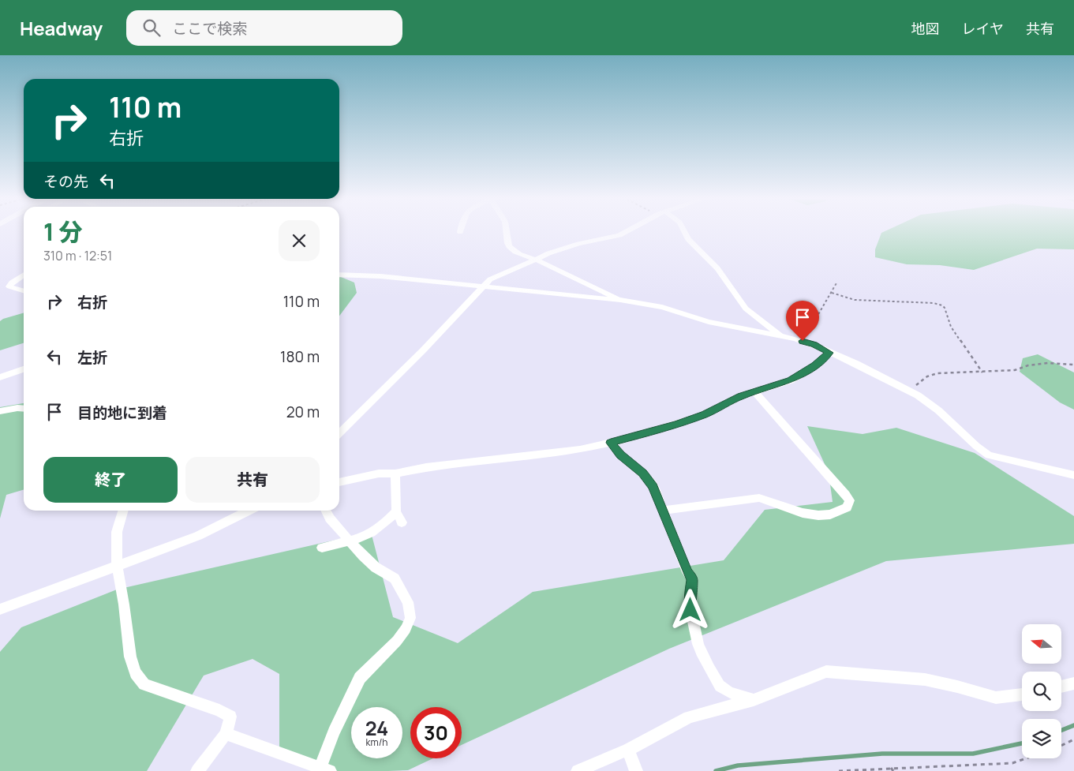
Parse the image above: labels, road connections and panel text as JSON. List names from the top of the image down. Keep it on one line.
{"north":"left","page":{"header":"Headway","search":"ここで検索","nav":["地図","レイヤ","共有"],"turn":["110 m","右折"],"then":"その先","heading":["1 分","310 m · 12:51"],"list":[{"name":"右折","value":"110 m"},{"name":"左折","value":"180 m"},{"name":"目的地に到着","value":"20 m"}],"buttons":["終了","共有"],"speed":"24 km/h","limit":"30"}}
